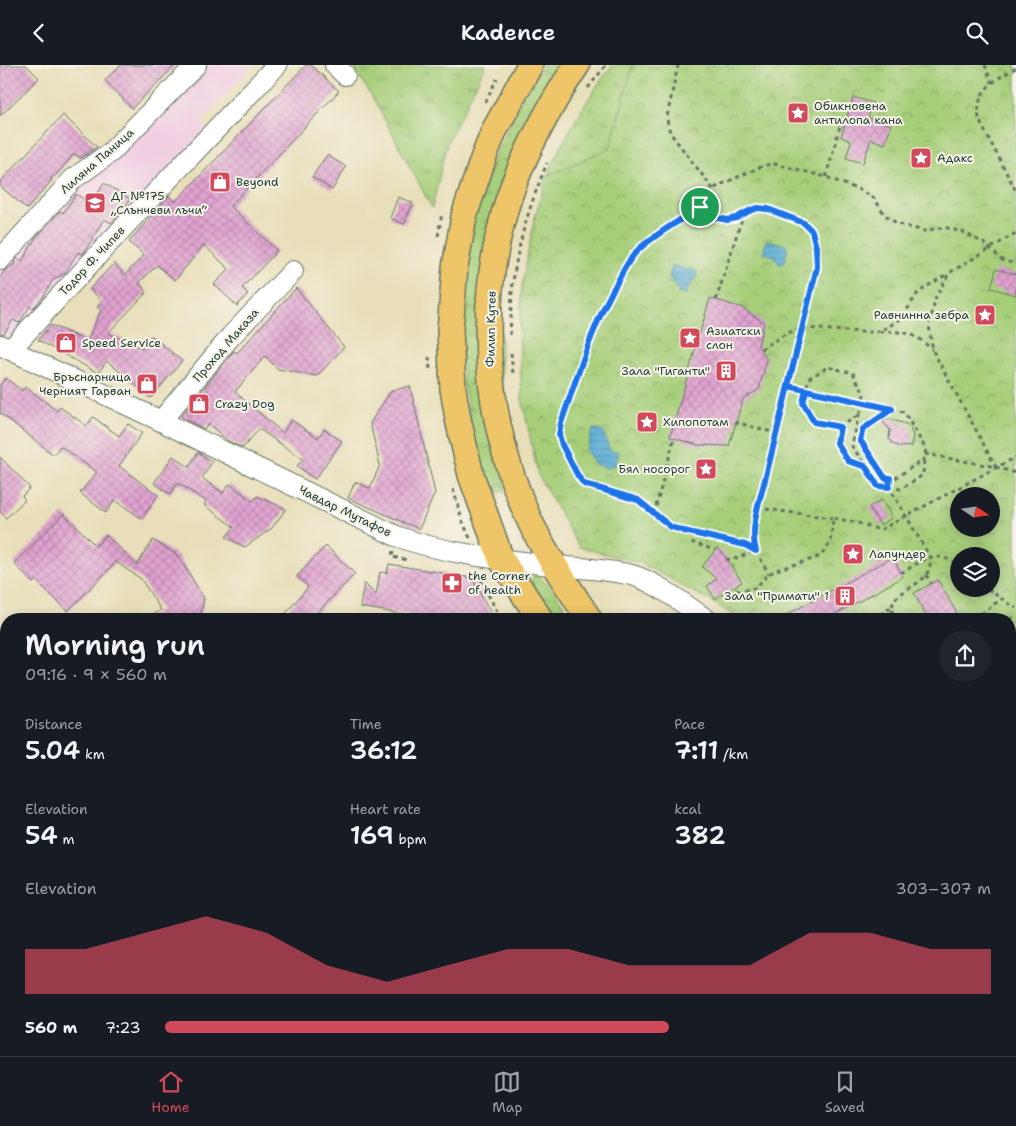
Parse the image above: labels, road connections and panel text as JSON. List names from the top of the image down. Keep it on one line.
{"streets":{"main road":["Филип Кутев"],"street":["Лиляна Паница","Тодор Ф. Чипев","Проход Маказа","Чавдар Мутафов"]},"crossings":[["Тодор Ф. Чипев","Чавдар Мутафов"],["Филип Кутев","Чавдар Мутафов"],["Проход Маказа","Чавдар Мутафов"]],"places":{"place":["Обикновена антилопа кана","Адакс","Равнинна зебра","Азиатски слон","Хипопотам","Бял носорог","Лапундер"],"shop":["Beyond","Speed Service","Бръснарница Черният Гарван","Crazy Dog"],"school or university":["ДГ №175 „Слънчеви лъчи“"],"building":["Зала \"Гиганти\"","Зала \"Примати\" 1"],"pharmacy":["the Corner of health"]},"north":"right","page":{"header":"Kadence","heading":["Morning run","09:16 · 9 × 560 m"],"stats":[["Distance","5.04 km"],["Time","36:12"],["Pace","7:11 /km"],["Elevation","54 m"],["Heart rate","169 bpm"],["kcal","382"]],"chart":["Elevation","303–307 m"],"list":[{"name":"560 m","note":"7:23"}],"tabs":["Home","Map","Saved"]}}
